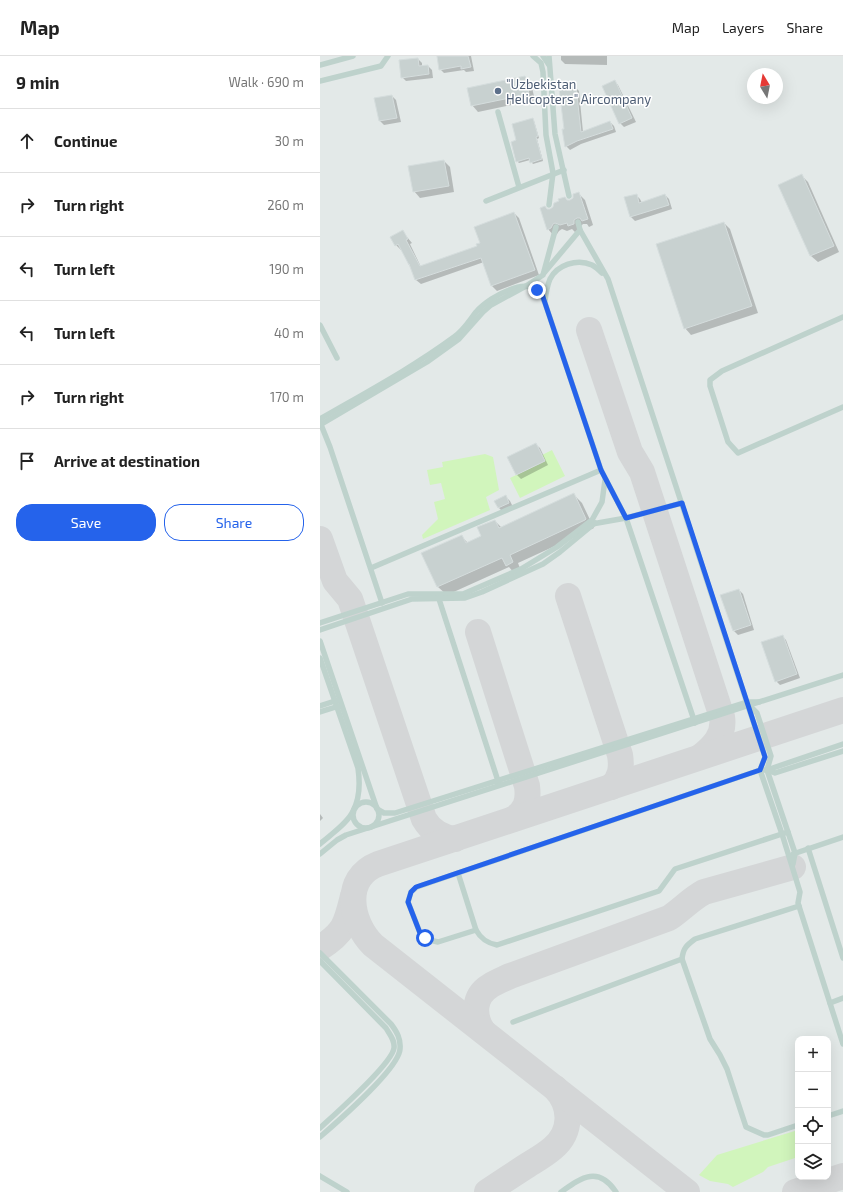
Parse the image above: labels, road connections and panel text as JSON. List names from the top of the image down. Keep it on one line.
{"places":["\"Uzbekistan Helicopters\" Aircompany"],"north":"top","page":{"header":"Map","nav":["Map","Layers","Share"],"heading":["9 min","Walk · 690 m"],"list":[["Continue","30 m"],["Turn right","260 m"],["Turn left","190 m"],["Turn left","40 m"],["Turn right","170 m"],"Arrive at destination"],"buttons":["Save","Share"],"map_buttons":["+","−"]}}
